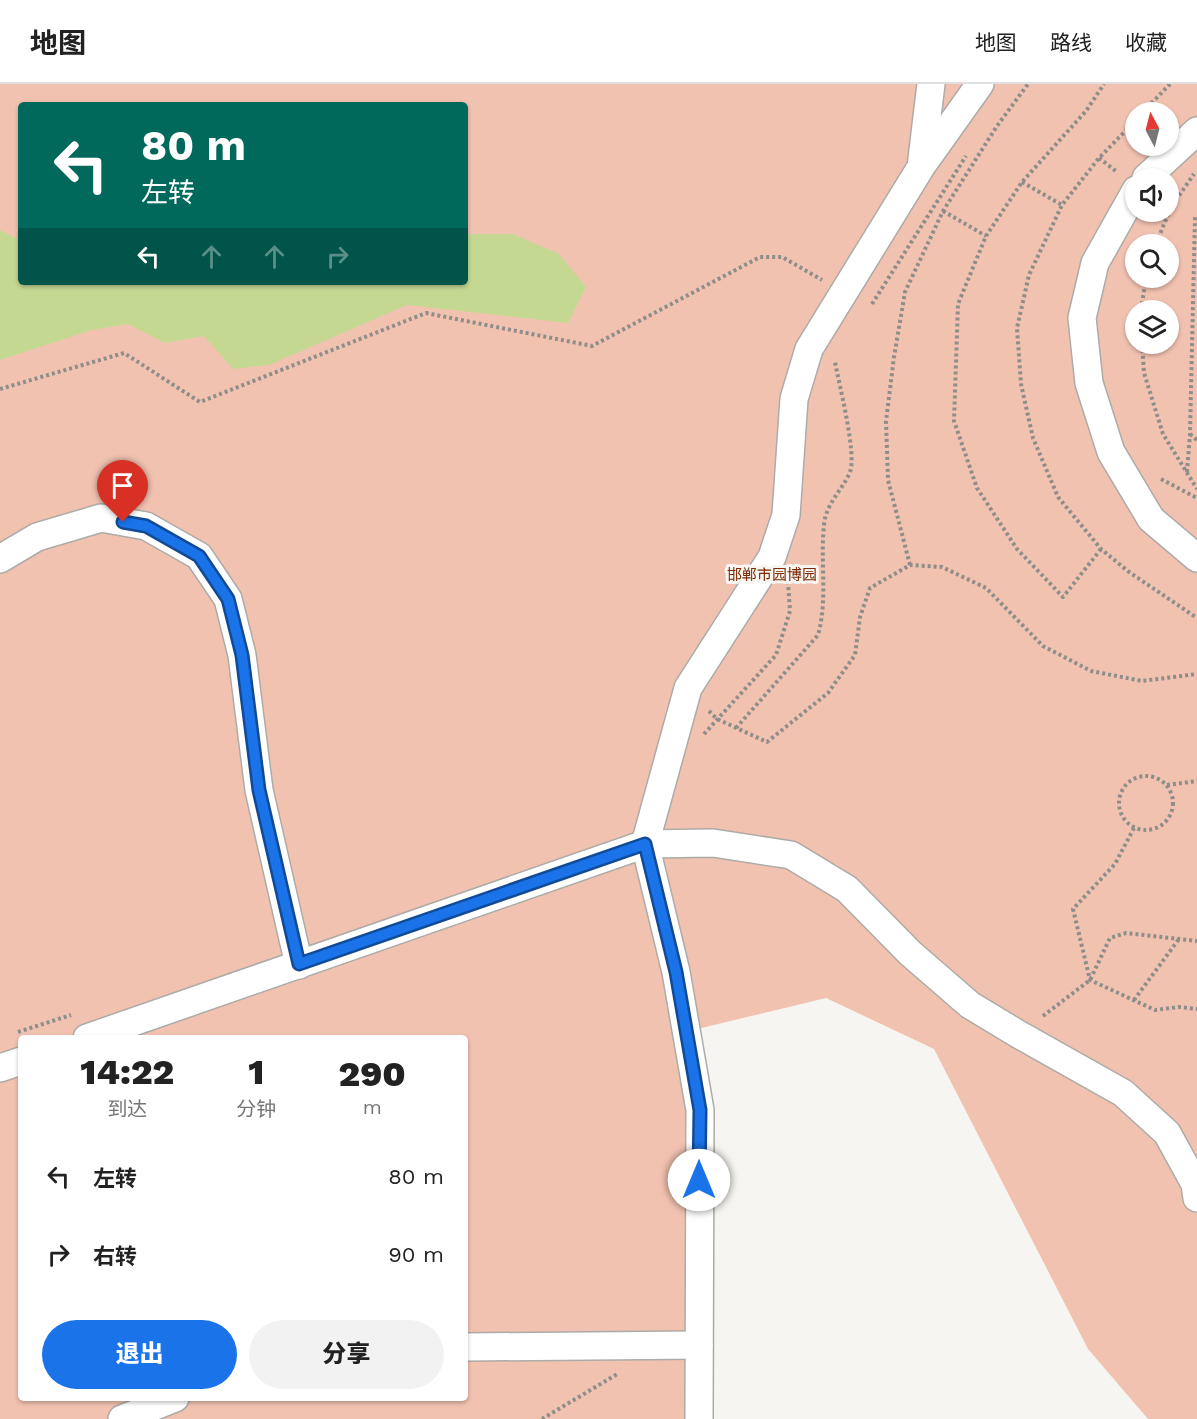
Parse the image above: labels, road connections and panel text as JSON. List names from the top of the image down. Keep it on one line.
{"parks":["邯郸市园博园"],"north":"top","page":{"header":"地图","nav":["地图","路线","收藏"],"turn":["80 m","左转"],"eta":["14:22","到达","1","分钟","290","m"],"list":[{"name":"左转","value":"80 m"},{"name":"右转","value":"90 m"}],"buttons":["退出","分享"]}}
